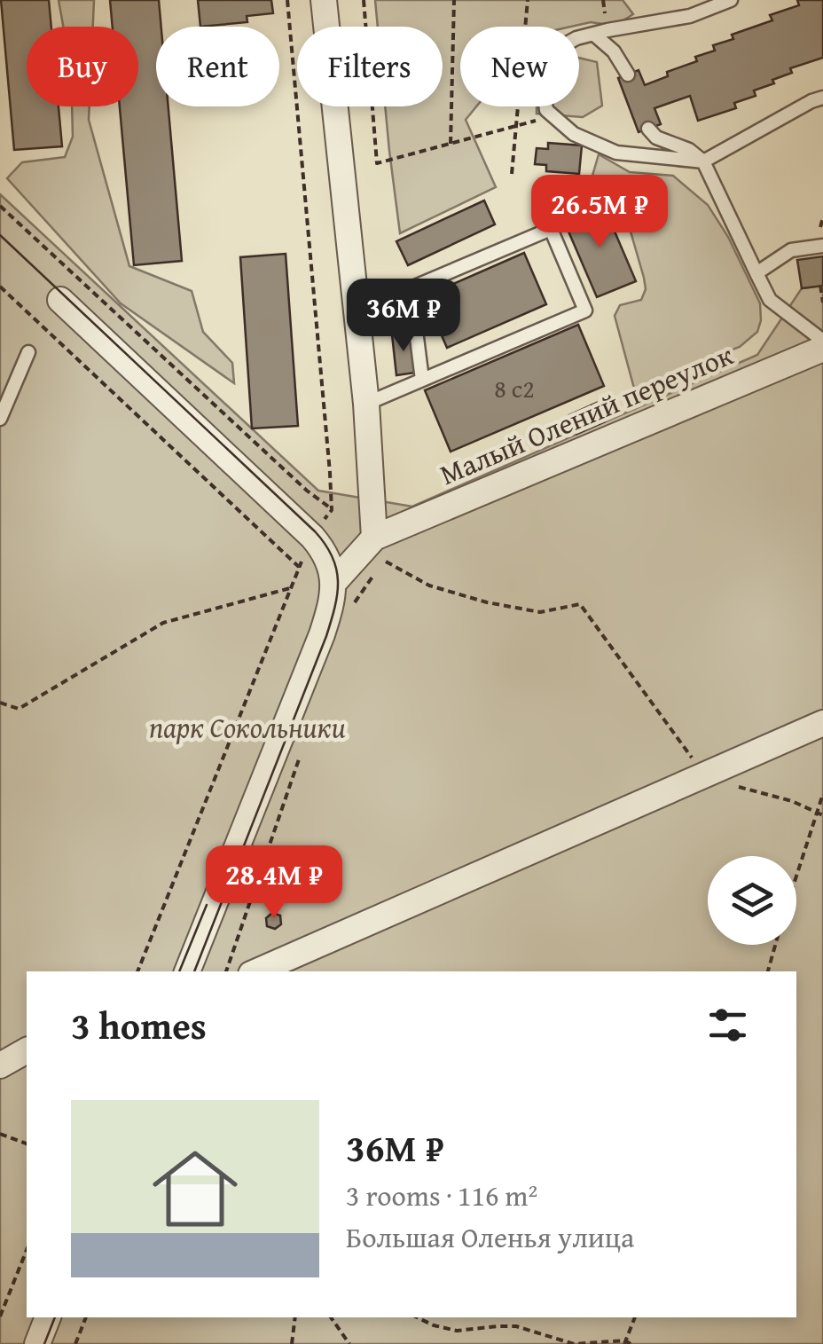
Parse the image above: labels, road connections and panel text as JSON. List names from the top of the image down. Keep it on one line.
{"streets":{"street":["Малый Олений переулок"]},"parks":["парк Сокольники"],"house_numbers":["8 с2"],"page":{"chip":["Buy","Rent","Filters","New"],"price":["26.5M ₽","36M ₽","28.4M ₽"],"heading":"3 homes","list":[{"name":"36M ₽","note":"3 rooms · 116 m² · Большая Оленья улица"}]}}
